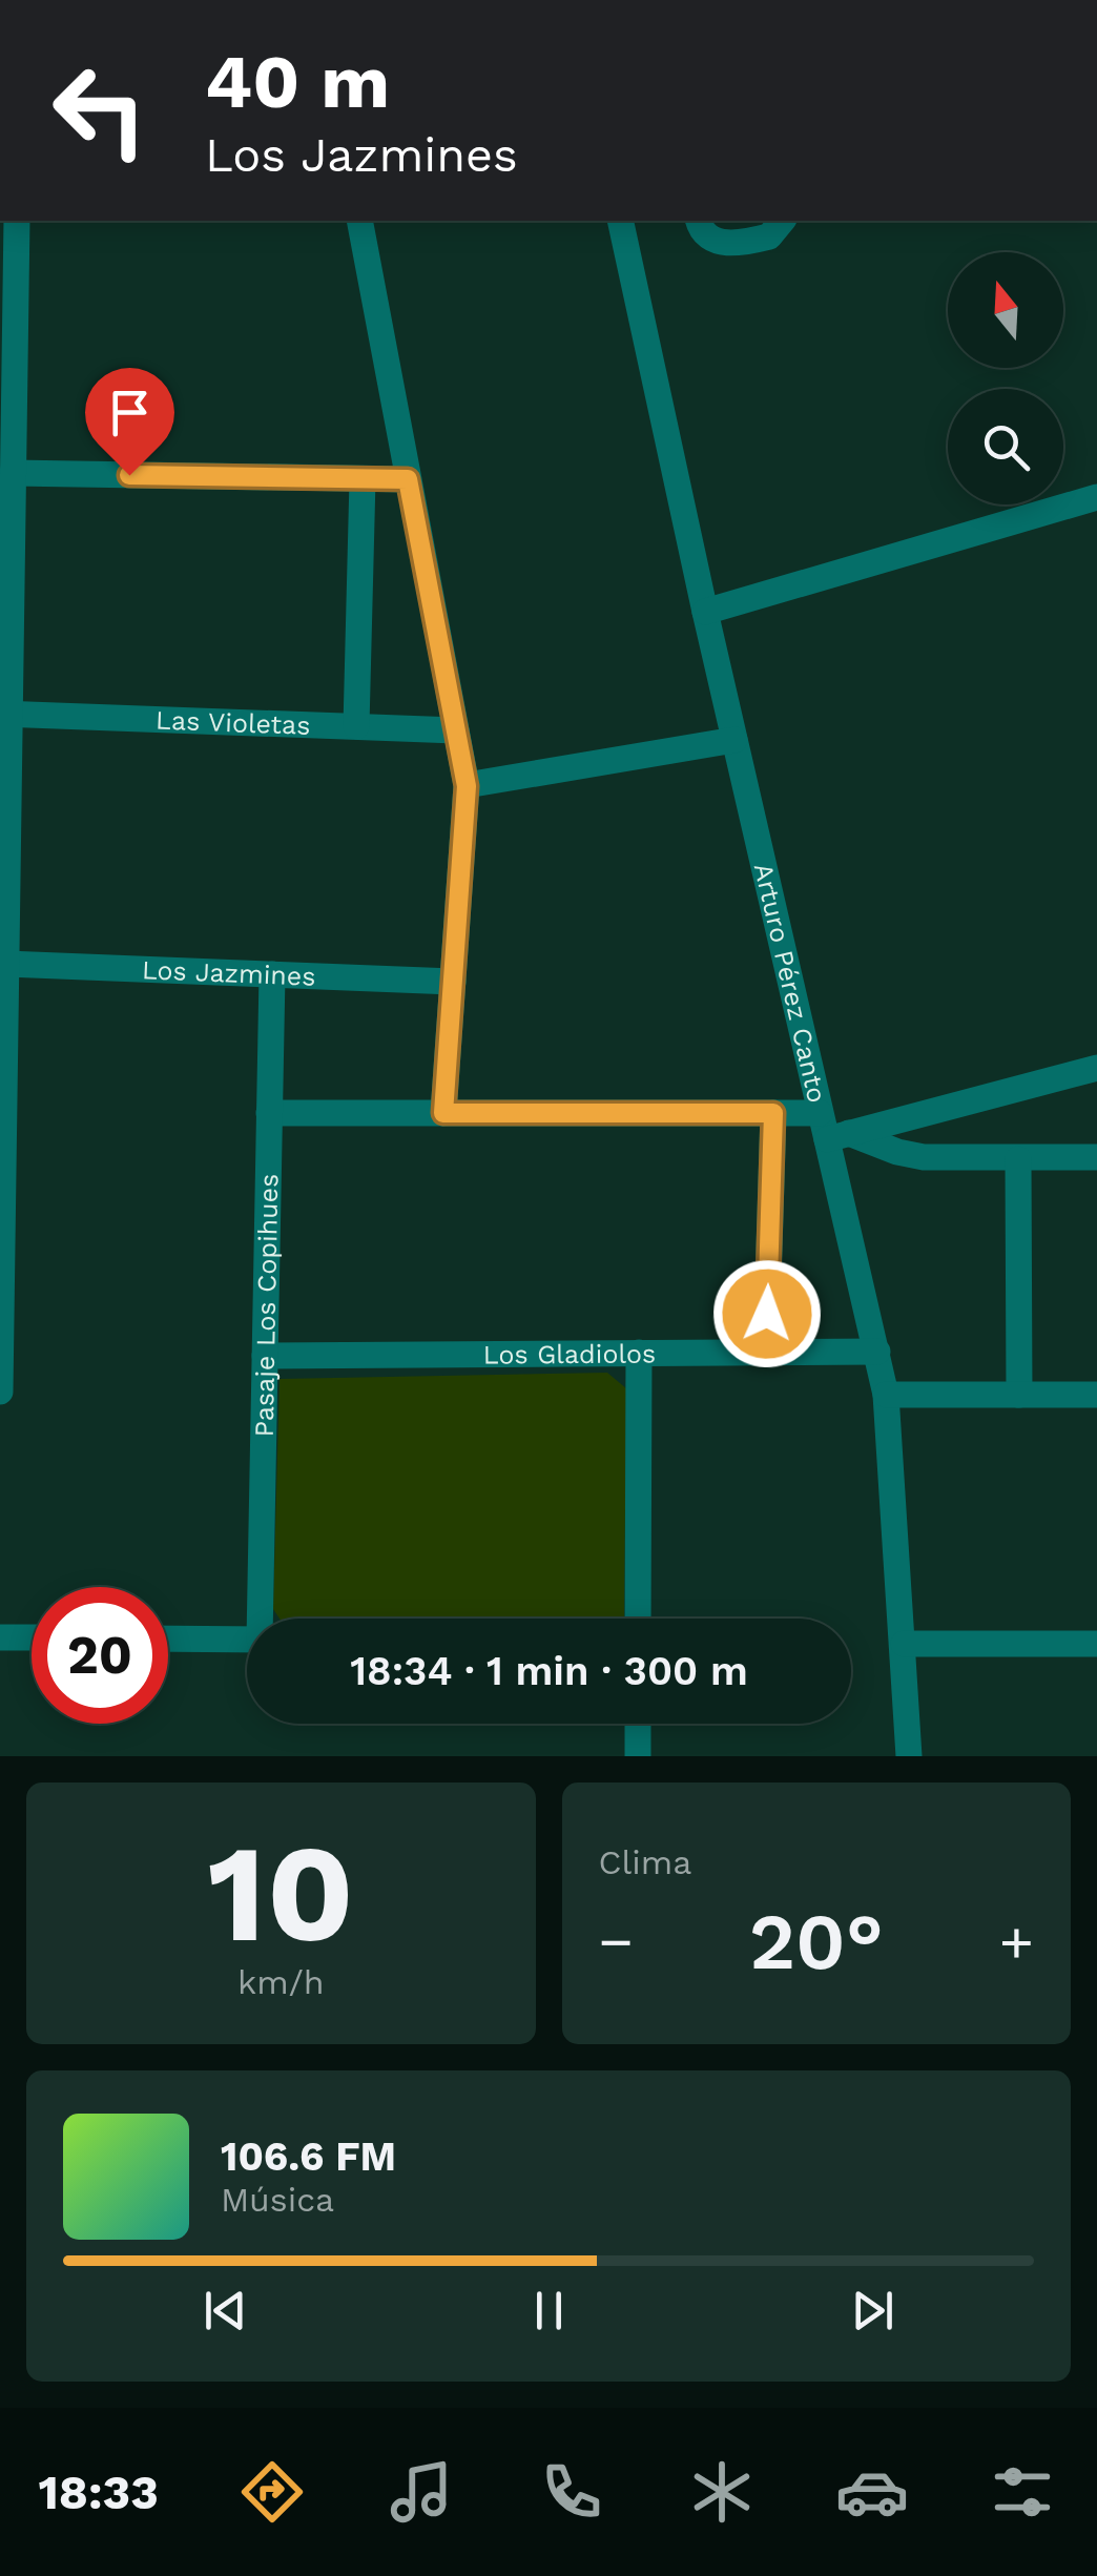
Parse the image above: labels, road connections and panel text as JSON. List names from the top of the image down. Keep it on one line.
{"streets":{"street":["Las Violetas","Los Jazmines","Arturo Pérez Canto","Pasaje Los Copihues","Los Gladiolos"]},"crossings":[["Los Jazmines","Pasaje Los Copihues"],["Arturo Pérez Canto","Los Gladiolos"],["Pasaje Los Copihues","Los Gladiolos"]],"north":"top","page":{"turn":["40 m","Los Jazmines"],"limit":"20","trip":"18:34 · 1 min · 300 m","tile":[["10","km/h"],"Clima"],"heat":["−","20°","+"],"song":["106.6 FM","Música"],"tabs":"18:33"}}
